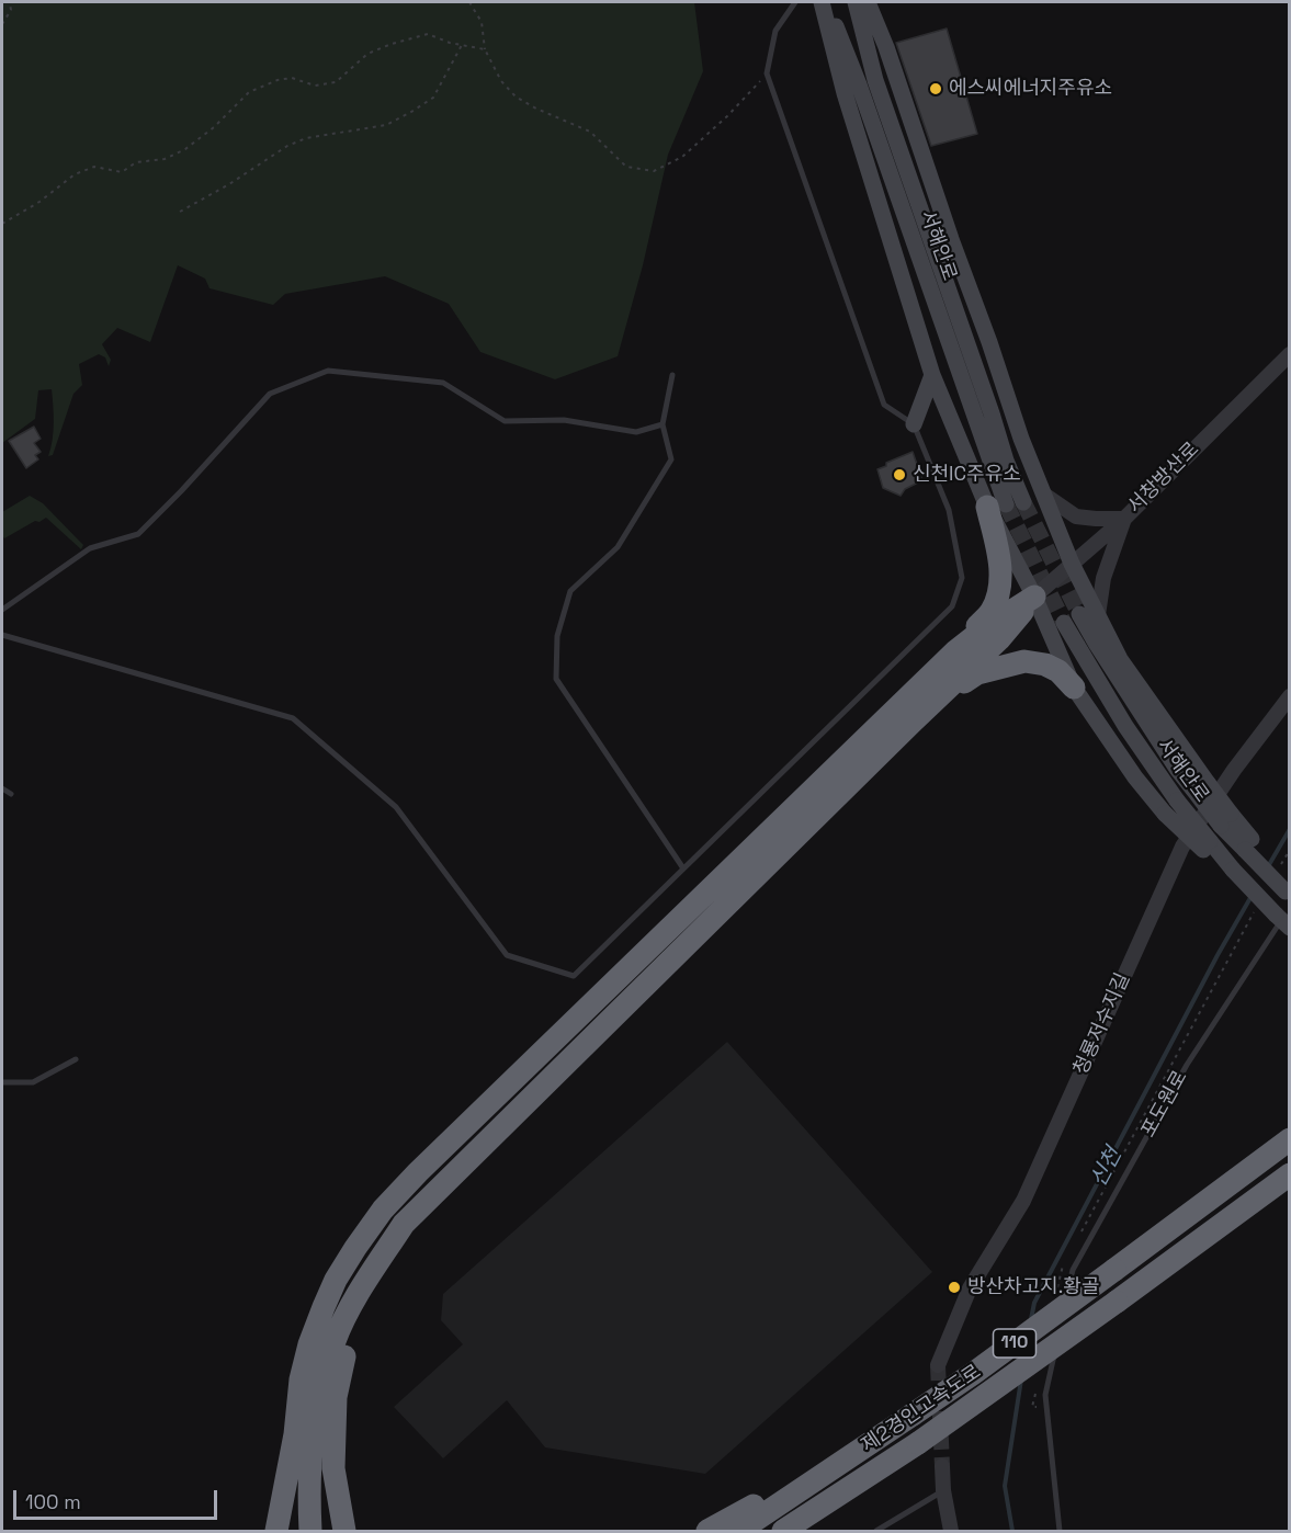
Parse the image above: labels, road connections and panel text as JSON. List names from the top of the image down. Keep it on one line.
{"streets":{"highway":["110","제2경인고속도로"],"main road":["서해안로"],"street":["서창방산로","청룡저수지길"],"lane":["포도원로"]},"water":["신천"],"places":["에스씨에너지주유소","신천IC주유소","방산차고지.황골"],"scale_bar":"100 m"}
